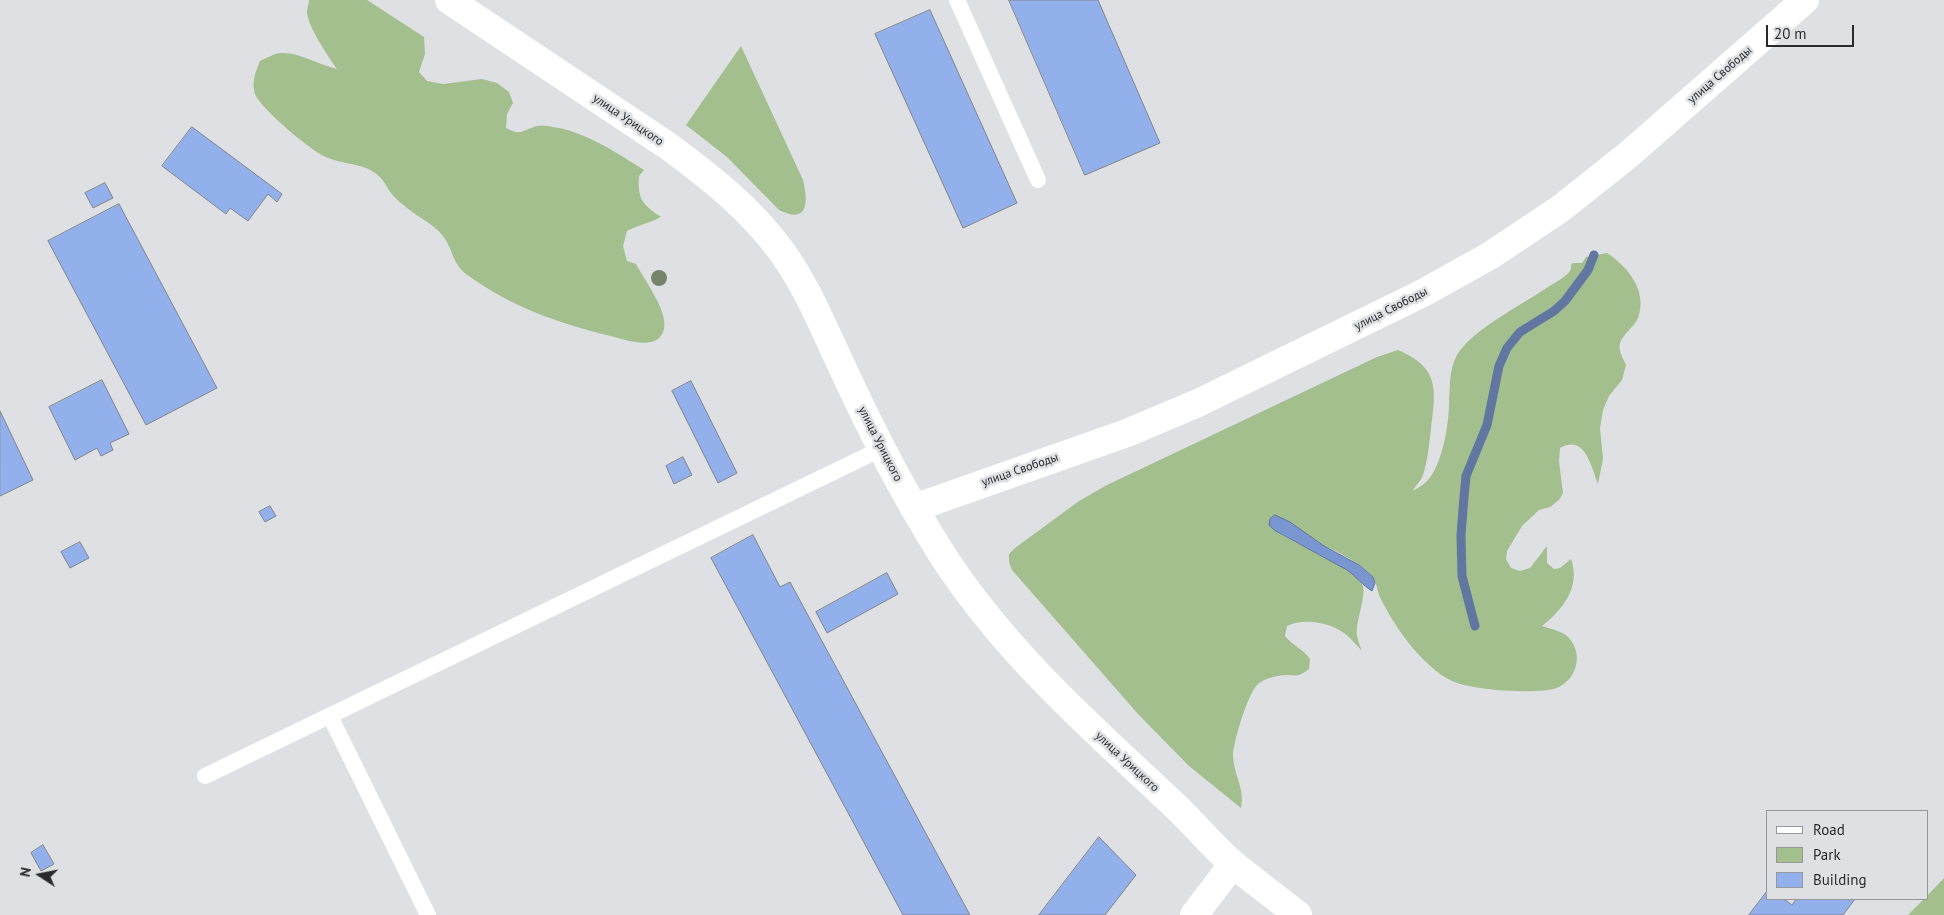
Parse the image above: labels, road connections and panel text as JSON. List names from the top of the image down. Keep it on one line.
{"streets":{"main road":["улица Свободы","улица Урицкого"]},"crossings":[["улица Свободы","улица Урицкого"]],"legend":["Road","Park","Building"],"scale_bar":"20 m","north":"left"}
